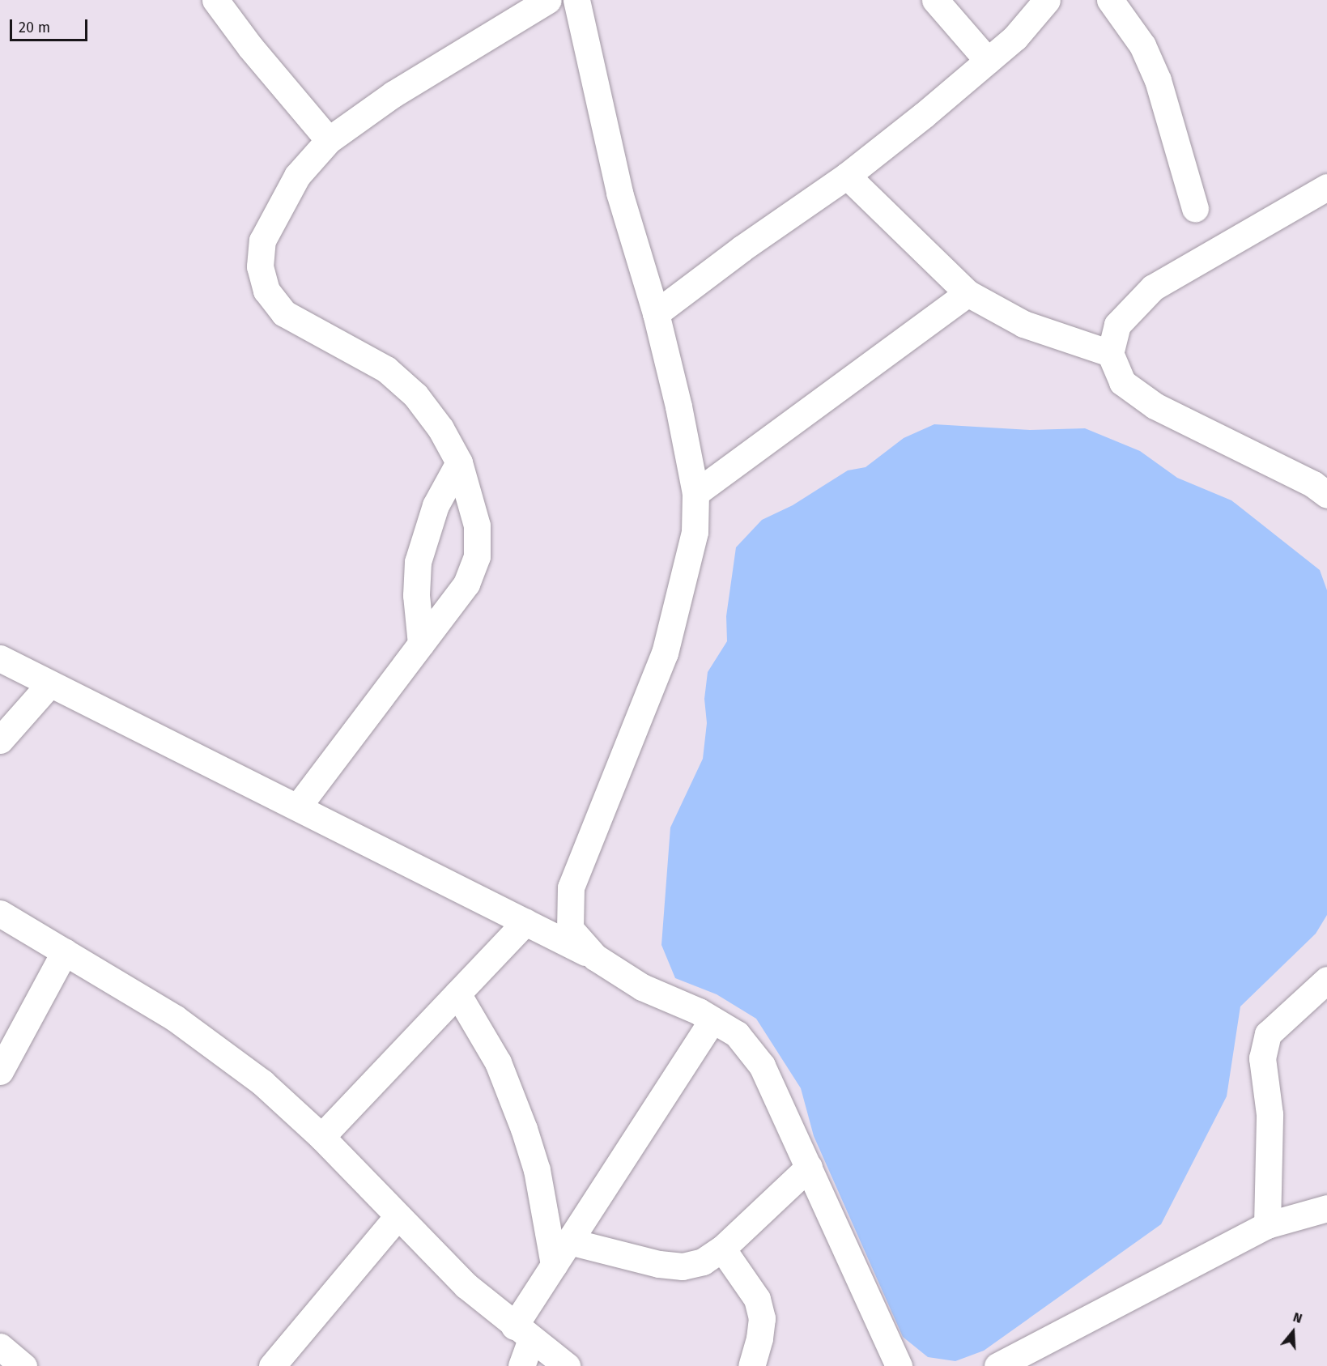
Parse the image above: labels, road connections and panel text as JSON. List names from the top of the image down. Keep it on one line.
{"scale_bar":"20 m","north":"top"}
